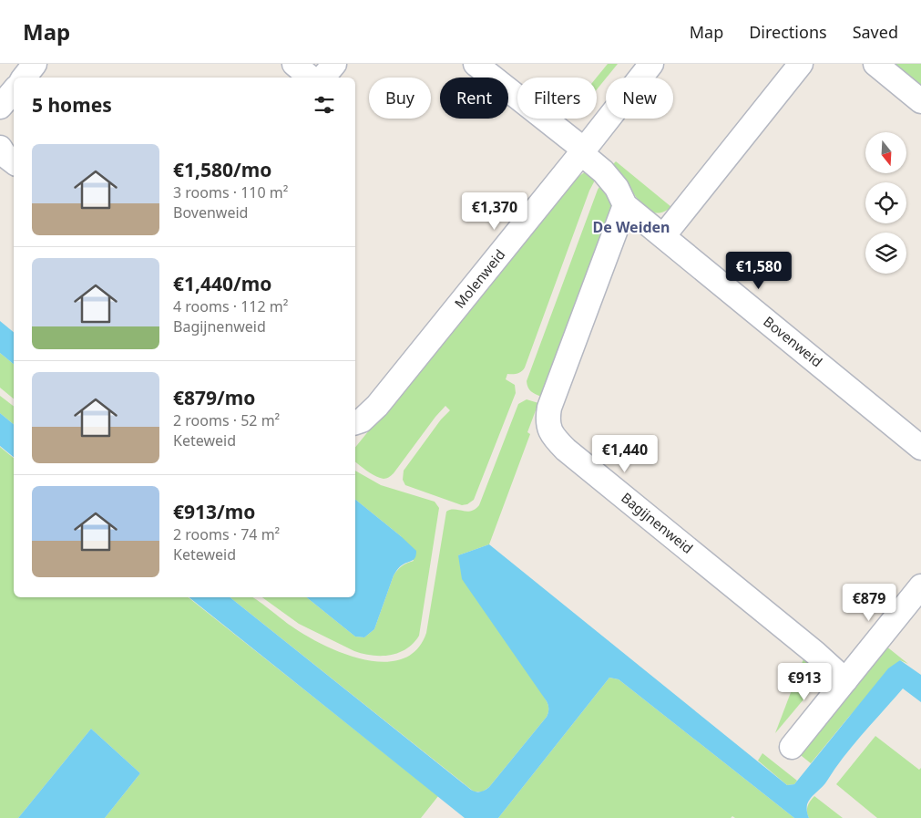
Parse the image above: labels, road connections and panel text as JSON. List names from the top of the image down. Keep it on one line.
{"streets":{"street":["Molenweid","Bovenweid","Bagijnenweid"]},"crossings":[["Molenweid","Bovenweid"],["Bovenweid","Bagijnenweid"]],"districts":["De Weiden"],"north":"bottom","page":{"header":"Map","nav":["Map","Directions","Saved"],"chip":["Buy","Rent","Filters","New"],"heading":"5 homes","list":[{"name":"€1,580/mo","note":"3 rooms · 110 m² · Bovenweid"},{"name":"€1,440/mo","note":"4 rooms · 112 m² · Bagijnenweid"},{"name":"€879/mo","note":"2 rooms · 52 m² · Keteweid"},{"name":"€913/mo","note":"2 rooms · 74 m² · Keteweid"}],"price":["€1,370","€1,580","€1,440","€879","€913"]}}
